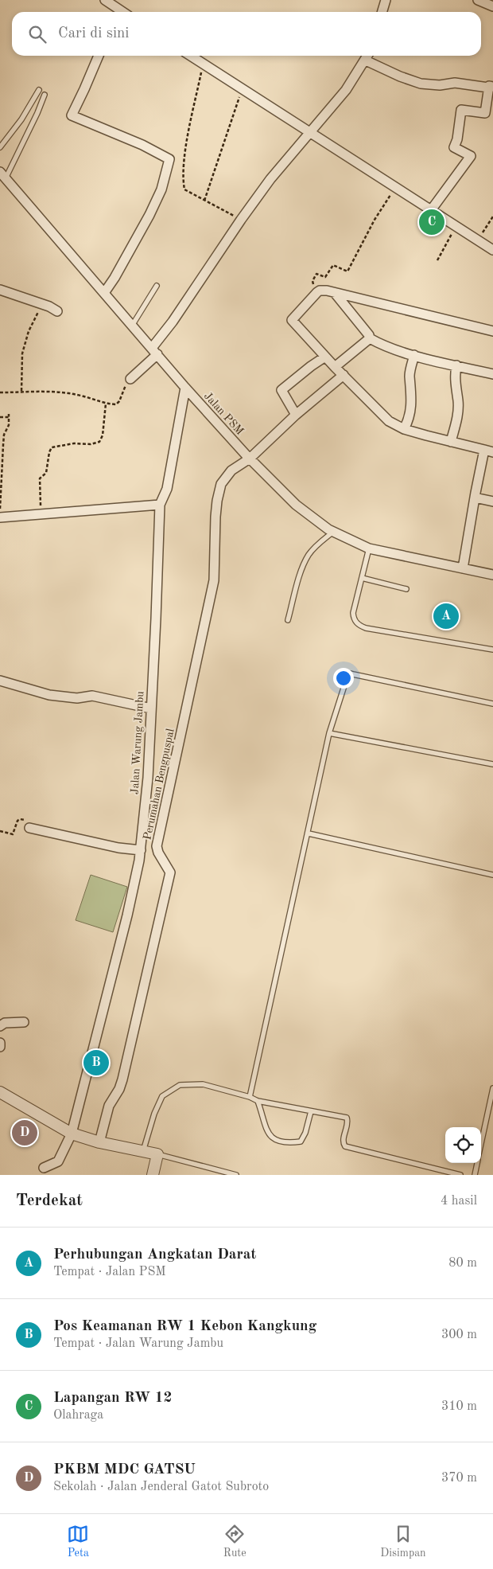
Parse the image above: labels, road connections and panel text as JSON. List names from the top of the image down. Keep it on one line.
{"streets":{"street":["Jalan PSM","Jalan Warung Jambu","Perumahan Bengpuspal"]},"crossings":[["Jalan PSM","Perumahan Bengpuspal"]],"page":{"search":"Cari di sini","pins":["C","A","B","D"],"heading":["Terdekat","4 hasil"],"list":[{"mark":"A","name":"Perhubungan Angkatan Darat","note":"Tempat · Jalan PSM","value":"80 m"},{"mark":"B","name":"Pos Keamanan RW 1 Kebon Kangkung","note":"Tempat · Jalan Warung Jambu","value":"300 m"},{"mark":"C","name":"Lapangan RW 12","note":"Olahraga","value":"310 m"},{"mark":"D","name":"PKBM MDC GATSU","note":"Sekolah · Jalan Jenderal Gatot Subroto","value":"370 m"}],"nav":["Peta","Rute","Disimpan"]}}
